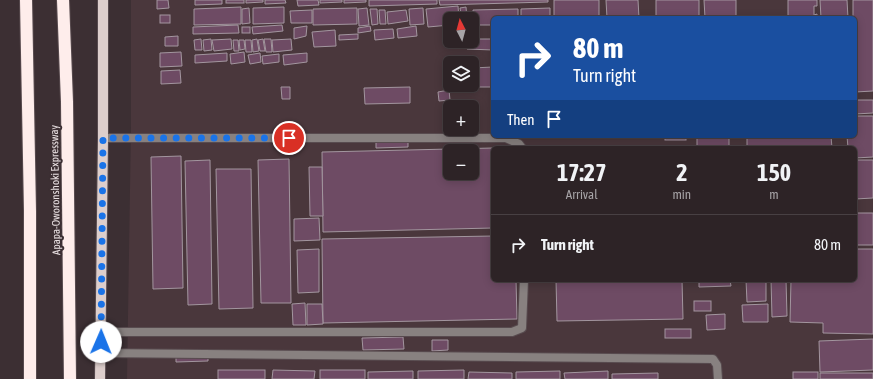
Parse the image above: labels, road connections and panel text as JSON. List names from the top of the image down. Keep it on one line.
{"streets":{"highway":["Apapa-Oworonshoki Expressway"]},"north":"top","page":{"map_buttons":["+","−"],"turn":["80 m","Turn right"],"then":"Then","eta":["17:27","Arrival","2","min","150","m"],"list":[{"name":"Turn right","value":"80 m"}]}}
